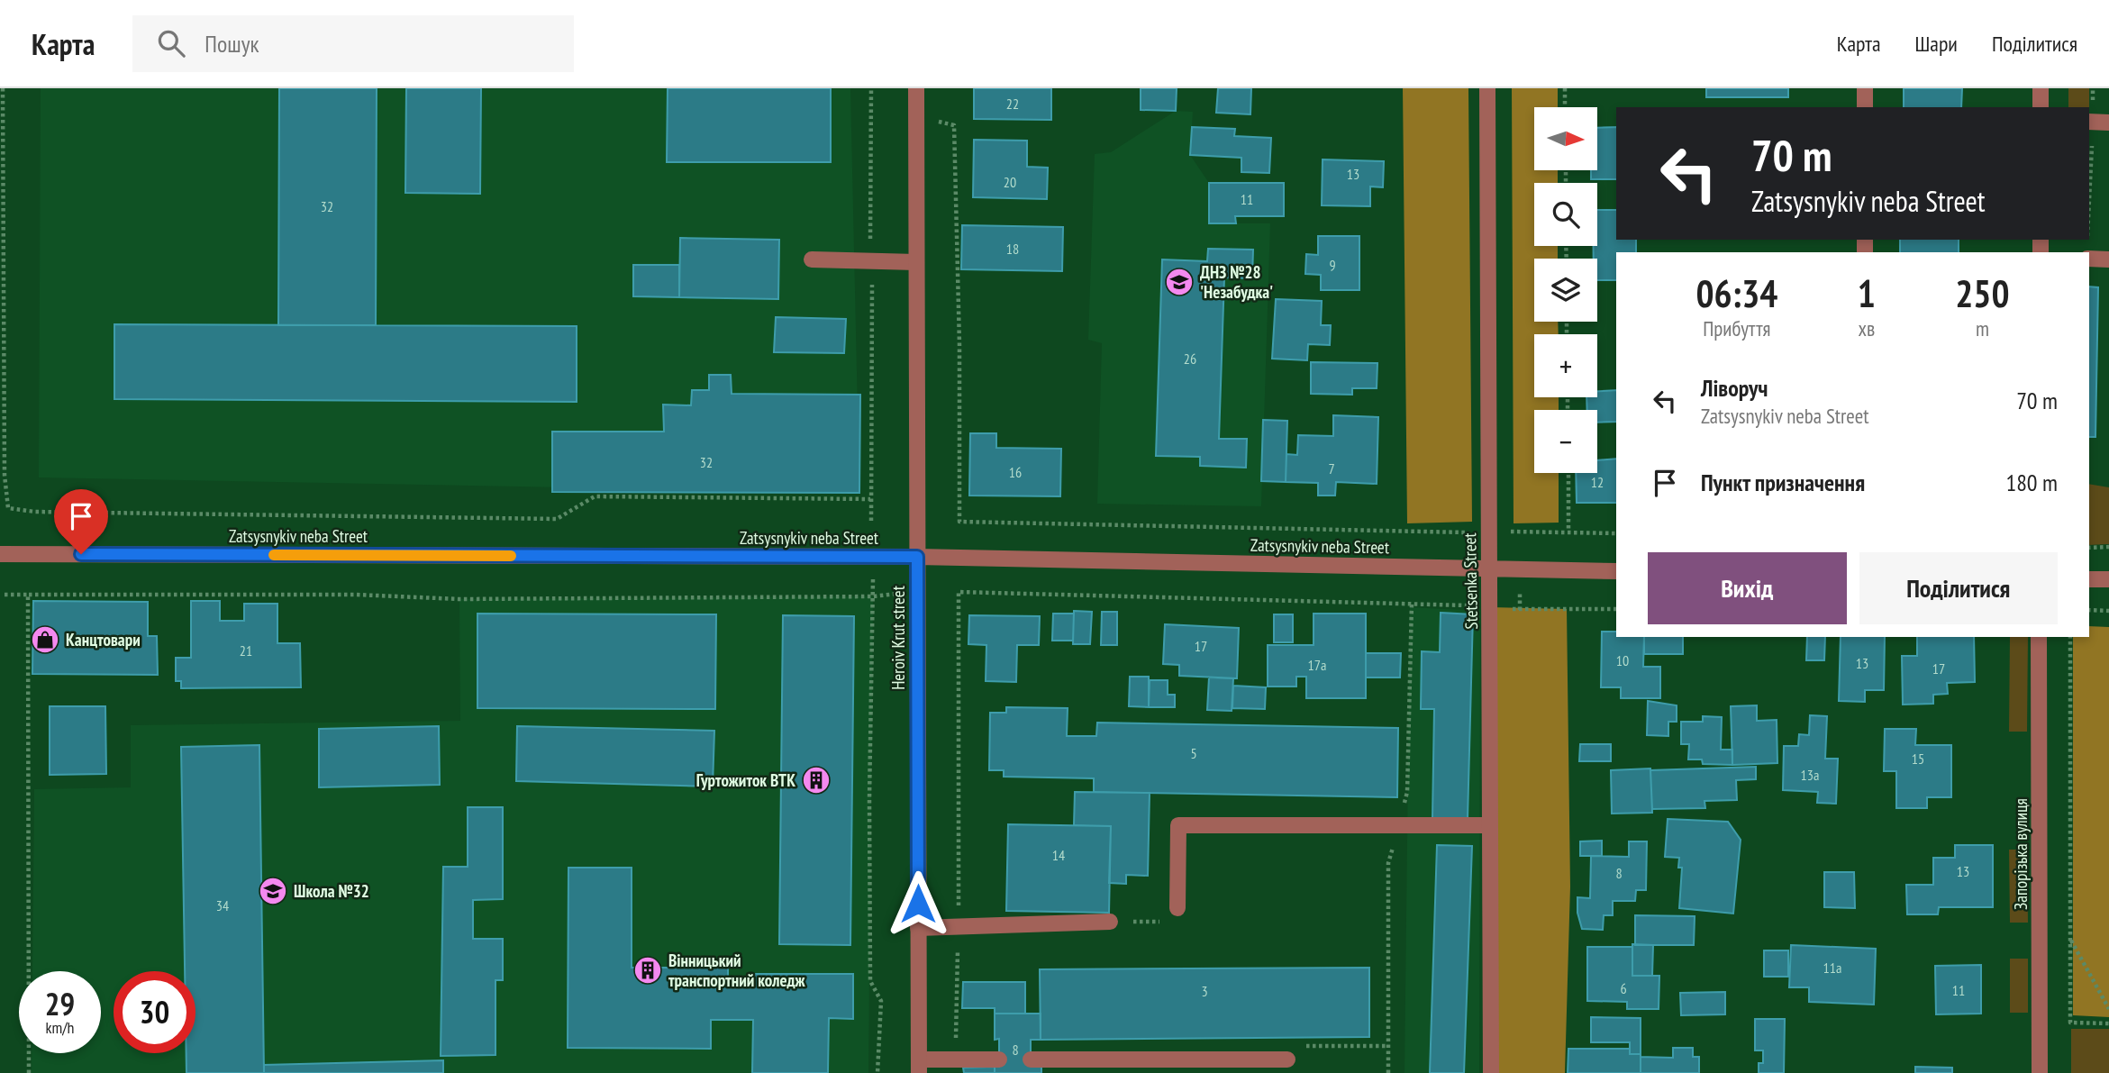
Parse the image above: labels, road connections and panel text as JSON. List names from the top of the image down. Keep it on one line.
{"streets":{"street":["Zatsysnykiv neba Street","Stetsenka Street","Heroiv Krut street","Запорізька вулиця"]},"crossings":[["Zatsysnykiv neba Street","Stetsenka Street"],["Zatsysnykiv neba Street","Heroiv Krut street"]],"places":{"school or university":["ДНЗ №28 'Незабудка'","Школа №32"],"shop":["Канцтовари"],"building":["Гуртожиток ВТК","Вінницький транспортний коледж"]},"house_numbers":["22","13","20","11","32","18","9","26","32","7","16","12","17","21","10","13","17а","17","5","15","13а","14","13","8","34","11а","6","11","3","8"],"north":"right","page":{"header":"Карта","search":"Пошук","nav":["Карта","Шари","Поділитися"],"map_buttons":["+","−"],"turn":["70 m","Zatsysnykiv neba Street"],"eta":["06:34","Прибуття","1","хв","250","m"],"list":[{"name":"Ліворуч","note":"Zatsysnykiv neba Street","value":"70 m"},{"name":"Пункт призначення","value":"180 m"}],"buttons":["Вихід","Поділитися"],"speed":"29 km/h","limit":"30"}}
